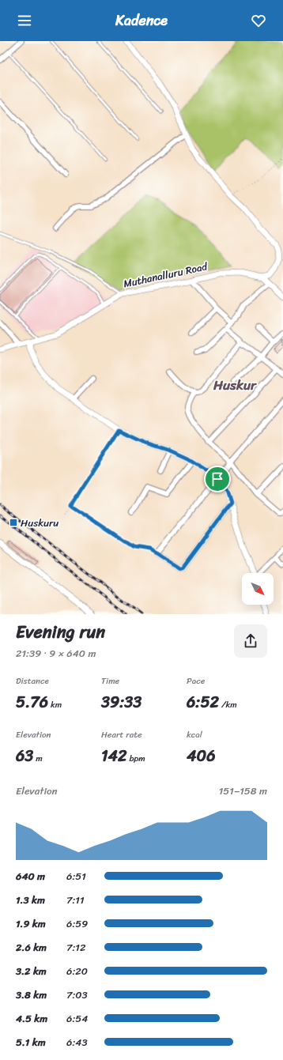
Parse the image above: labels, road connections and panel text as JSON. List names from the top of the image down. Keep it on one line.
{"streets":{"street":["Muthanalluru Road"]},"districts":["Huskur"],"places":{"transit":["Huskuru"]},"north":"bottom right","page":{"header":"Kadence","heading":["Evening run","21:39 · 9 × 640 m"],"stats":[["Distance","5.76 km"],["Time","39:33"],["Pace","6:52 /km"],["Elevation","63 m"],["Heart rate","142 bpm"],["kcal","406"]],"chart":["Elevation","151–158 m"],"list":[{"name":"640 m","note":"6:51"},{"name":"1.3 km","note":"7:11"},{"name":"1.9 km","note":"6:59"},{"name":"2.6 km","note":"7:12"},{"name":"3.2 km","note":"6:20"},{"name":"3.8 km","note":"7:03"},{"name":"4.5 km","note":"6:54"},{"name":"5.1 km","note":"6:43"}]}}
